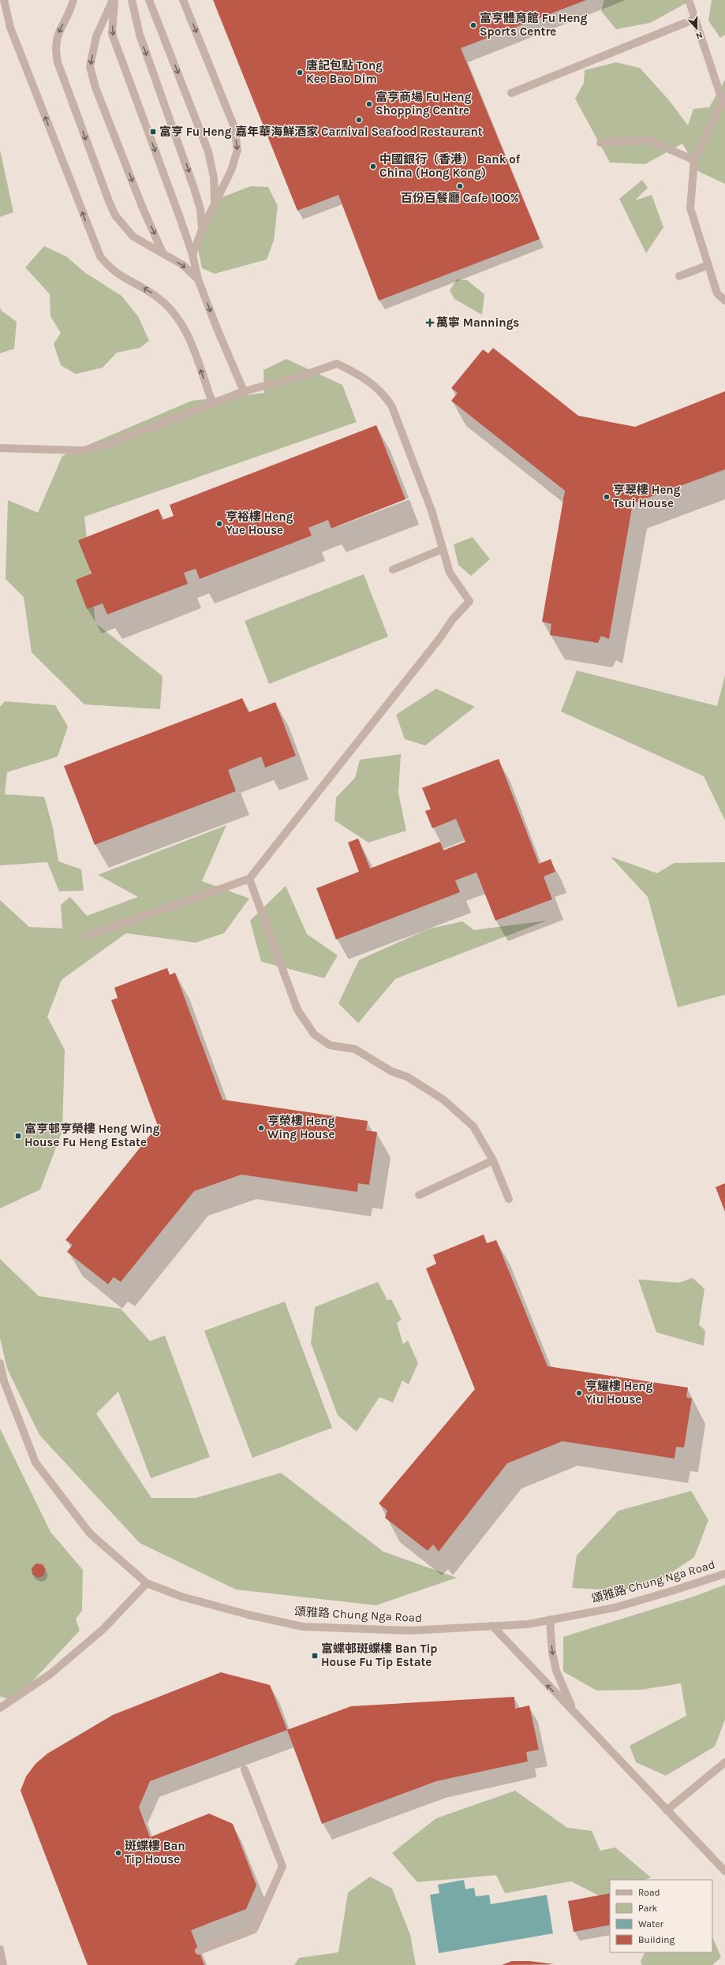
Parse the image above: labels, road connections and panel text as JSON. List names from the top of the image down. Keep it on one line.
{"streets":{"street":["頌雅路 Chung Nga Road"]},"places":{"other":["富亨體育館 Fu Heng Sports Centre","唐記包點 Tong Kee Bao Dim","富亨商場 Fu Heng Shopping Centre","嘉年華海鮮酒家 Carnival Seafood Restaurant","中國銀行（香港） Bank of China (Hong Kong)","百份百餐廳 Cafe 100%","亨翠樓 Heng Tsui House","亨裕樓 Heng Yue House","亨榮樓 Heng Wing House","亨耀樓 Heng Yiu House","斑蝶樓 Ban Tip House"],"transit":["富亨 Fu Heng","富亨邨亨榮樓 Heng Wing House Fu Heng Estate","富蝶邨斑蝶樓 Ban Tip House Fu Tip Estate"],"health":["萬寧 Mannings"]},"legend":["Road","Park","Water","Building"],"north":"bottom"}
